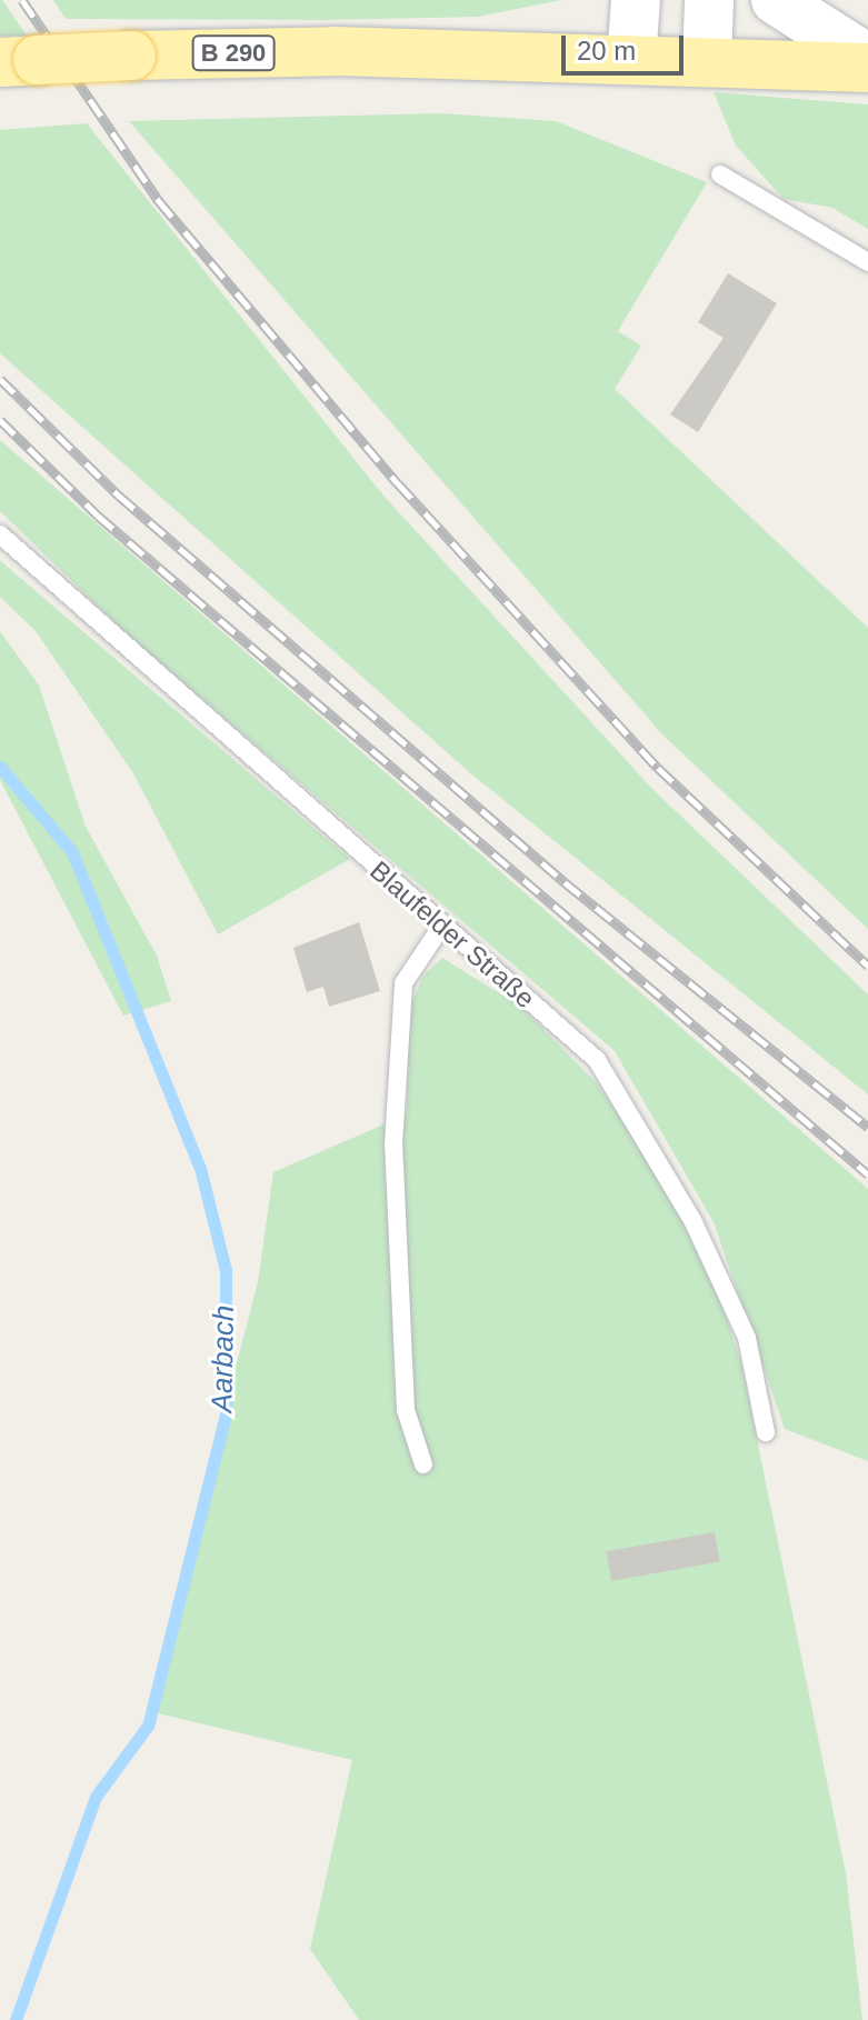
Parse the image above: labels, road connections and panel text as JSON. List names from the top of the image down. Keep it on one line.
{"streets":{"main road":["B 290"],"lane":["Blaufelder Straße"]},"water":["Aarbach"],"scale_bar":"20 m"}
